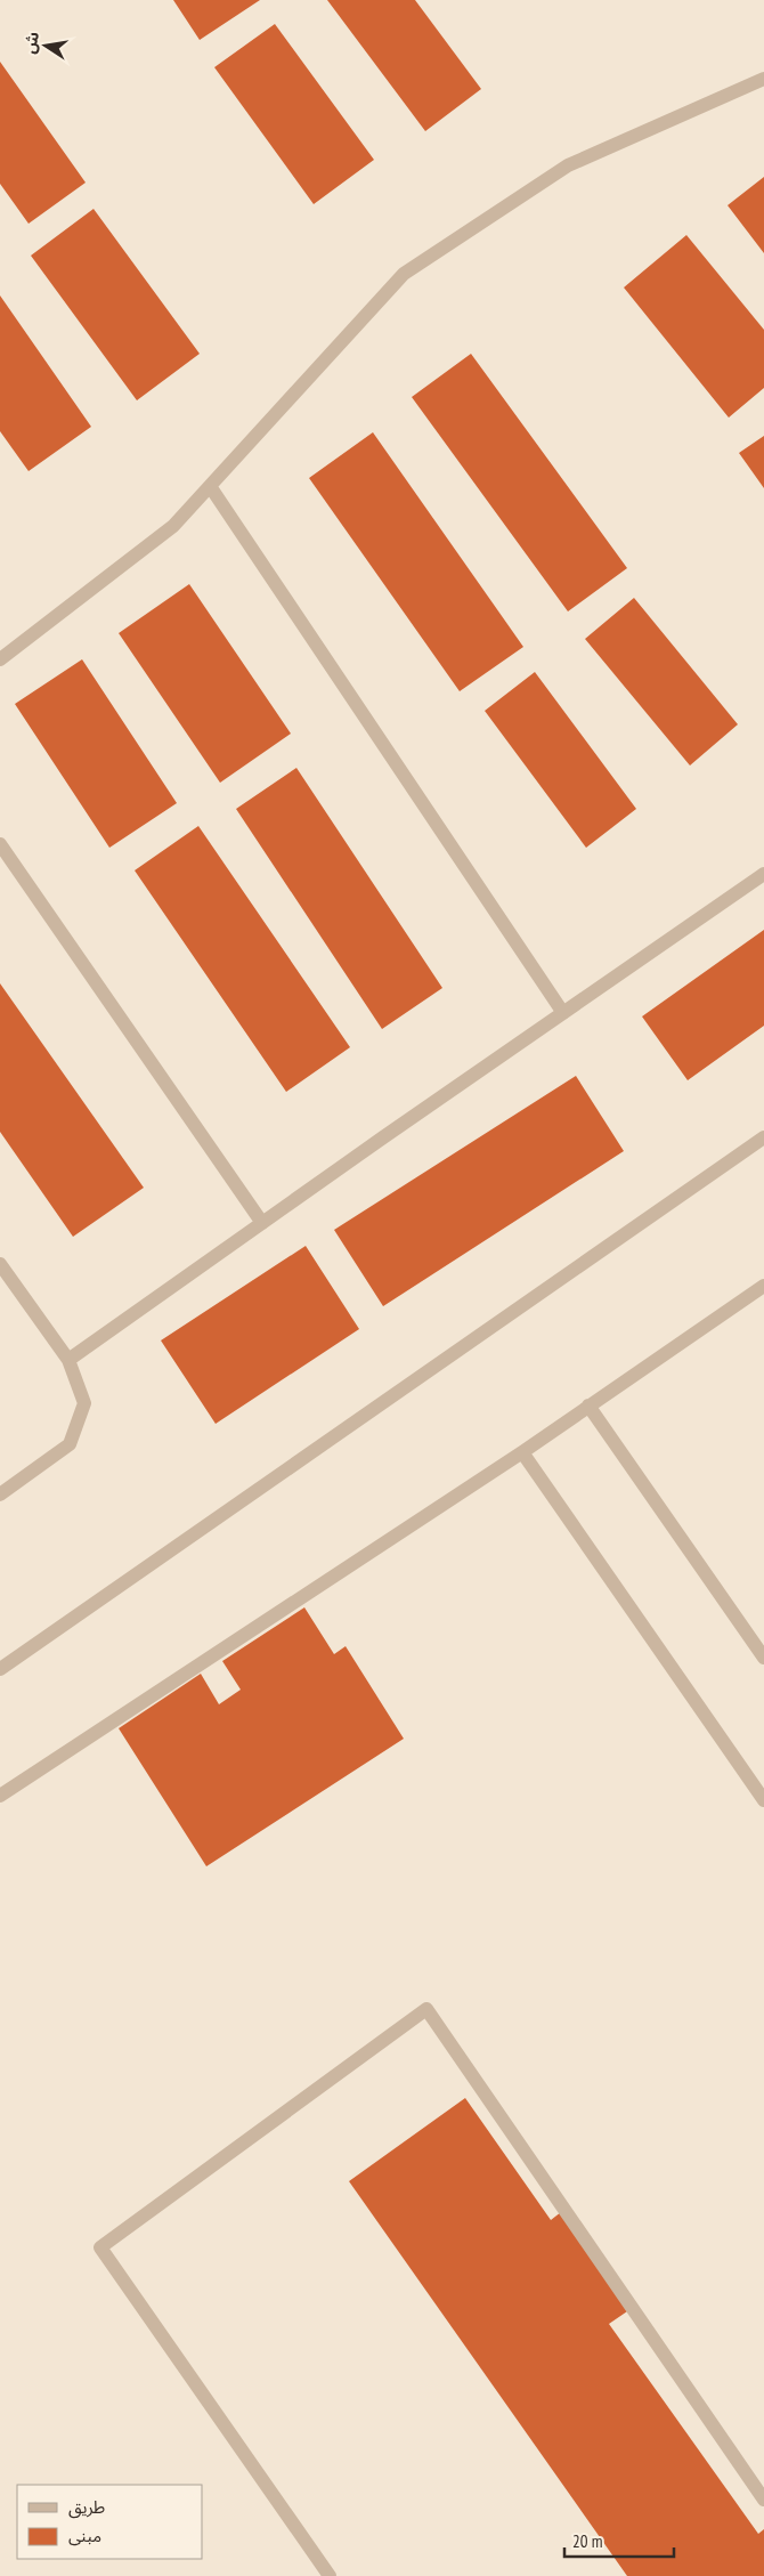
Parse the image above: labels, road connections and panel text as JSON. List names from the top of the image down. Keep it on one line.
{"legend":["طريق","مبنى"],"scale_bar":"20 m","north":"left"}
